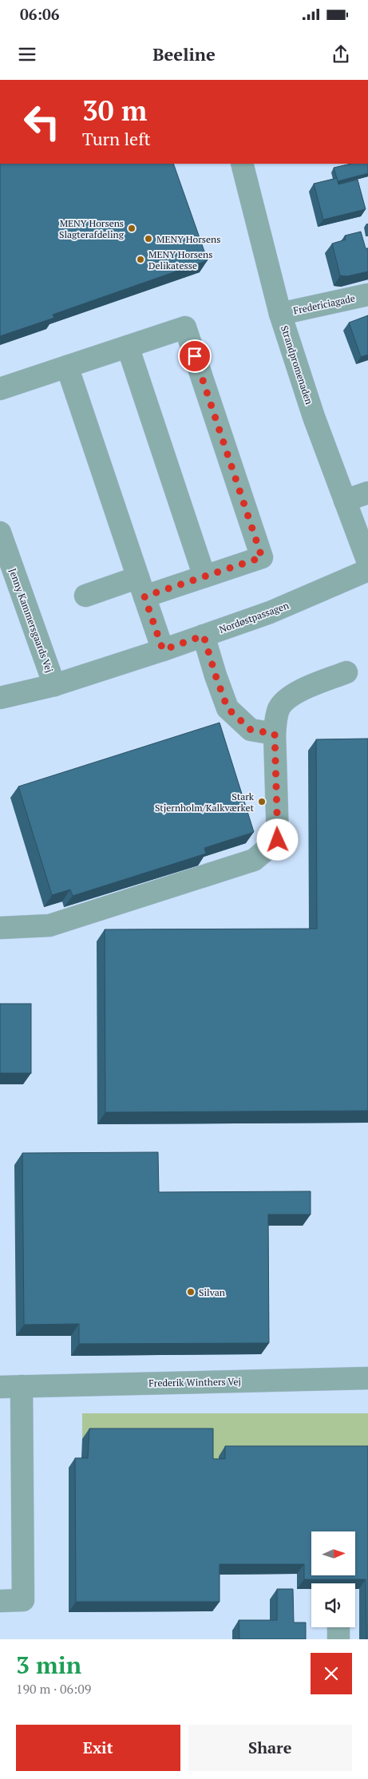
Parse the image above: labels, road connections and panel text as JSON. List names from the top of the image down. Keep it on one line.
{"streets":{"street":["Fredericiagade","Strandpromenaden","Nordøstpassagen","Jenny Kammersgaards Vej","Frederik Winthers Vej"]},"crossings":[["Fredericiagade","Strandpromenaden"],["Nordøstpassagen","Jenny Kammersgaards Vej"]],"places":["MENY Horsens Slagterafdeling","MENY Horsens","MENY Horsens Delikatesse","Stark Stjernholm/Kalkværket","Silvan"],"north":"right","page":{"status":"06:06","header":"Beeline","turn":["30 m","Turn left"],"heading":["3 min","190 m · 06:09"],"buttons":["Exit","Share"]}}
